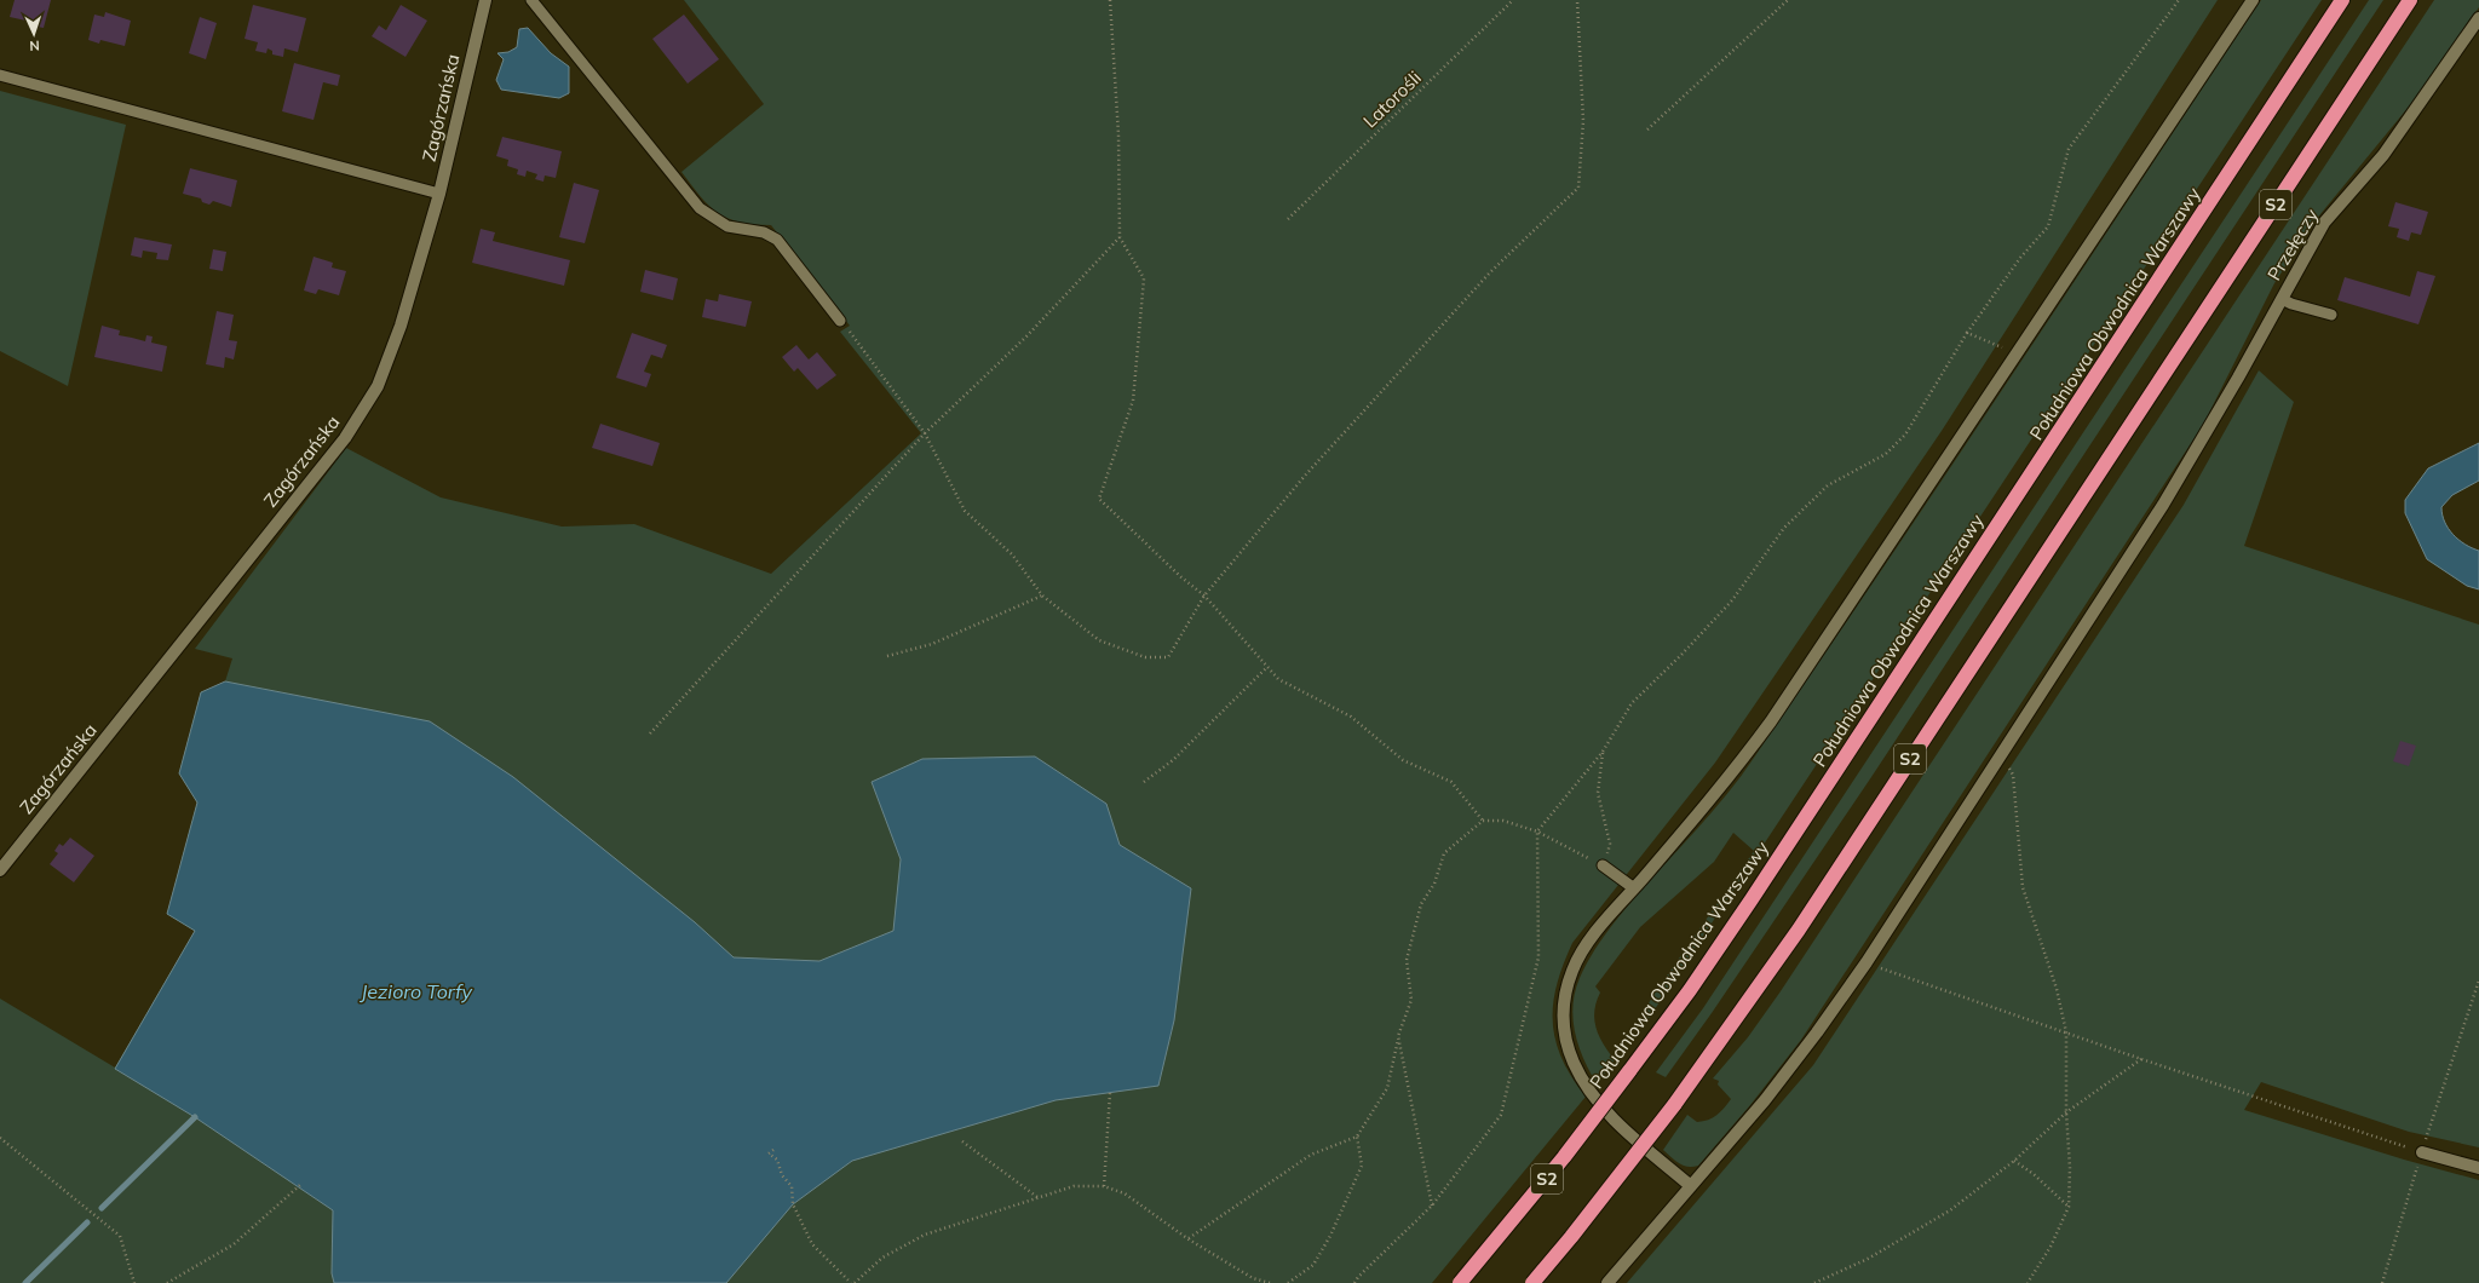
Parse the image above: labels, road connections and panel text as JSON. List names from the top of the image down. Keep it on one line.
{"streets":{"highway":["S2","Południowa Obwodnica Warszawy"],"street":["Zagórzańska","Przełęczy"],"path":["Latorośli"]},"water":["Jezioro Torfy"],"north":"bottom"}
